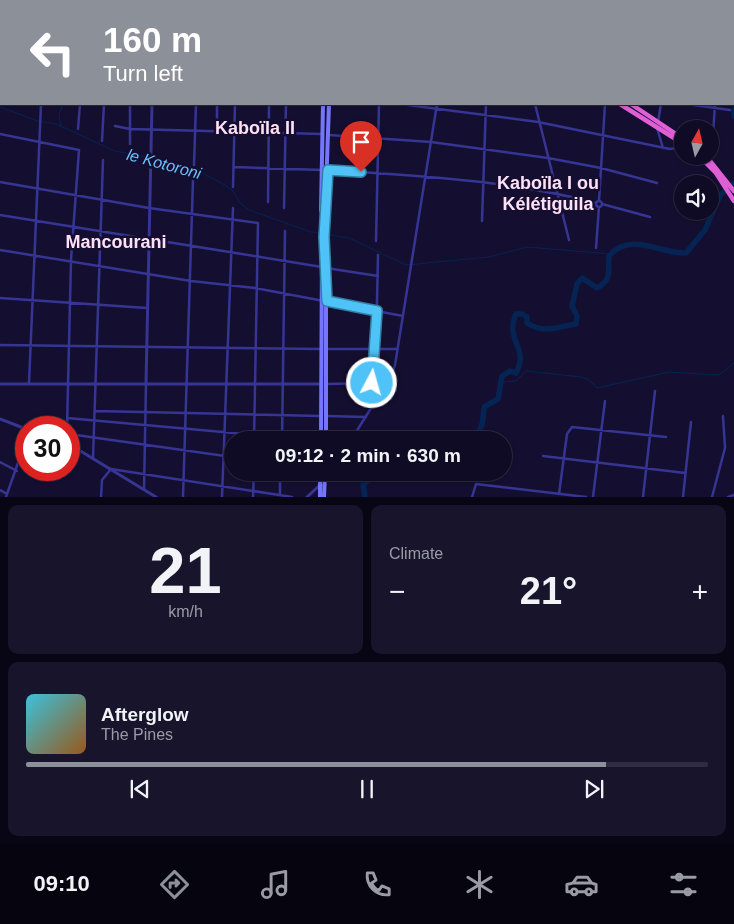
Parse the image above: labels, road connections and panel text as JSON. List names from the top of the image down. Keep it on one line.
{"districts":["Kaboïla II","Kaboïla I ou Kélétiguila","Mancourani"],"water":["le Kotoroni"],"north":"top","page":{"turn":["160 m","Turn left"],"limit":"30","trip":"09:12 · 2 min · 630 m","tile":[["21","km/h"],"Climate"],"heat":["−","21°","+"],"song":["Afterglow","The Pines"],"tabs":"09:10"}}
